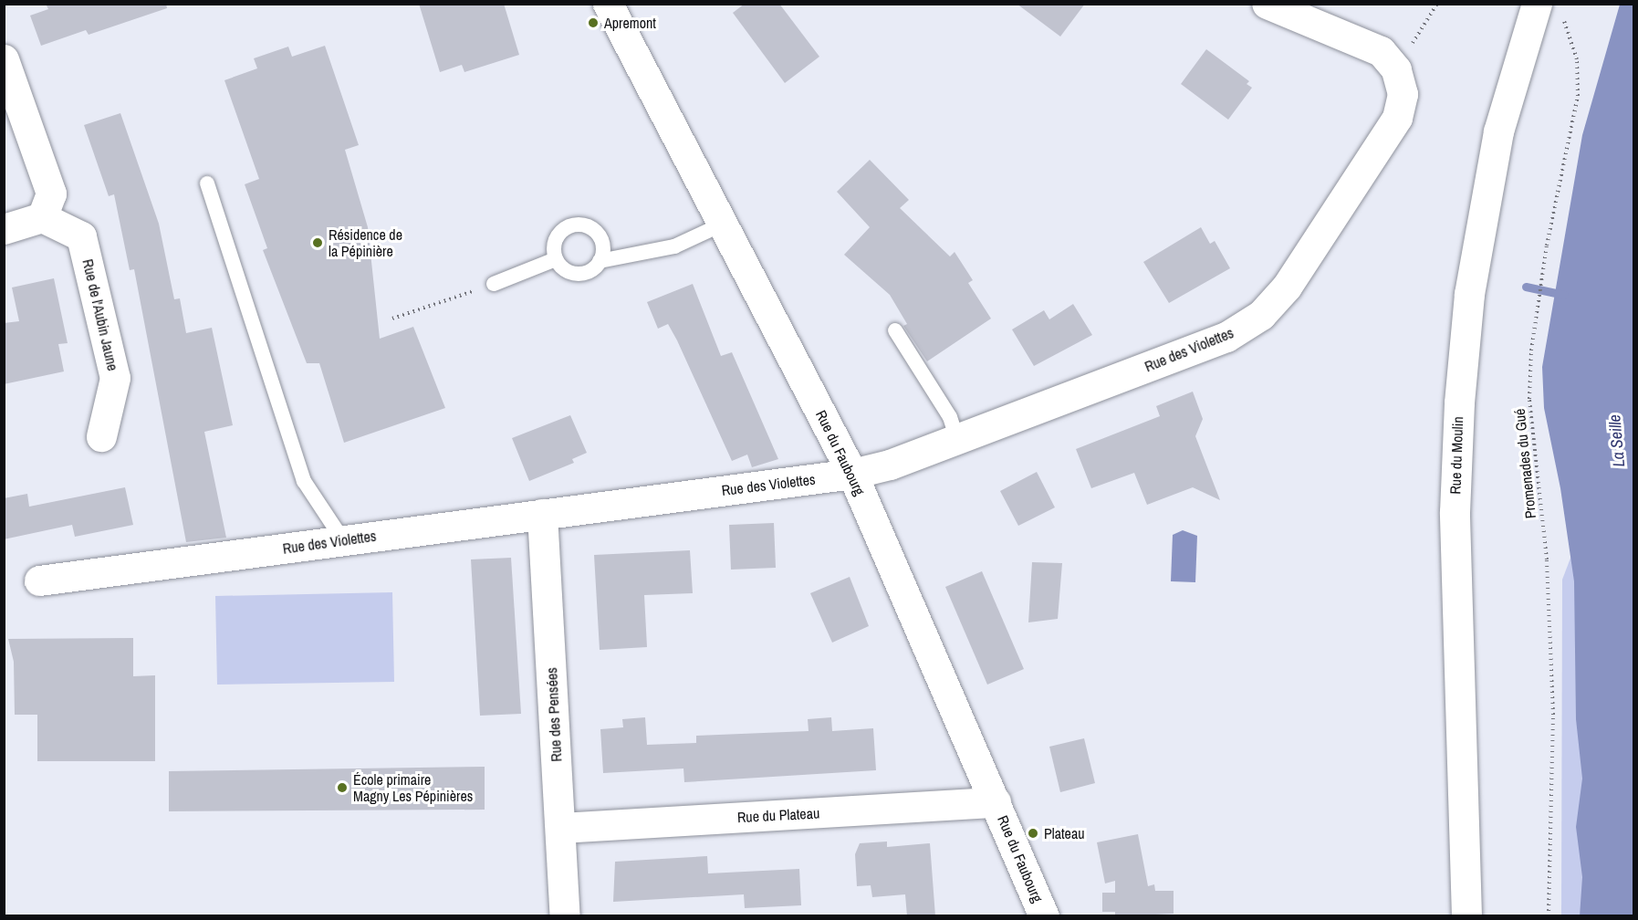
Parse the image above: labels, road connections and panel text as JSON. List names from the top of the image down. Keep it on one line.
{"streets":{"street":["Rue de l'Aubin Jaune","Rue des Violettes","Rue du Faubourg","Rue du Moulin","Rue des Pensées","Rue du Plateau"],"path":["Promenades du Gué"]},"crossings":[["Rue des Violettes","Rue du Faubourg"],["Rue des Violettes","Rue des Pensées"],["Rue du Faubourg","Rue du Plateau"],["Rue du Moulin","Promenades du Gué"],["Rue des Pensées","Rue du Plateau"]],"water":["La Seille"],"places":["Apremont","Résidence de la Pépinière","École primaire Magny Les Pépinières","Plateau"]}
